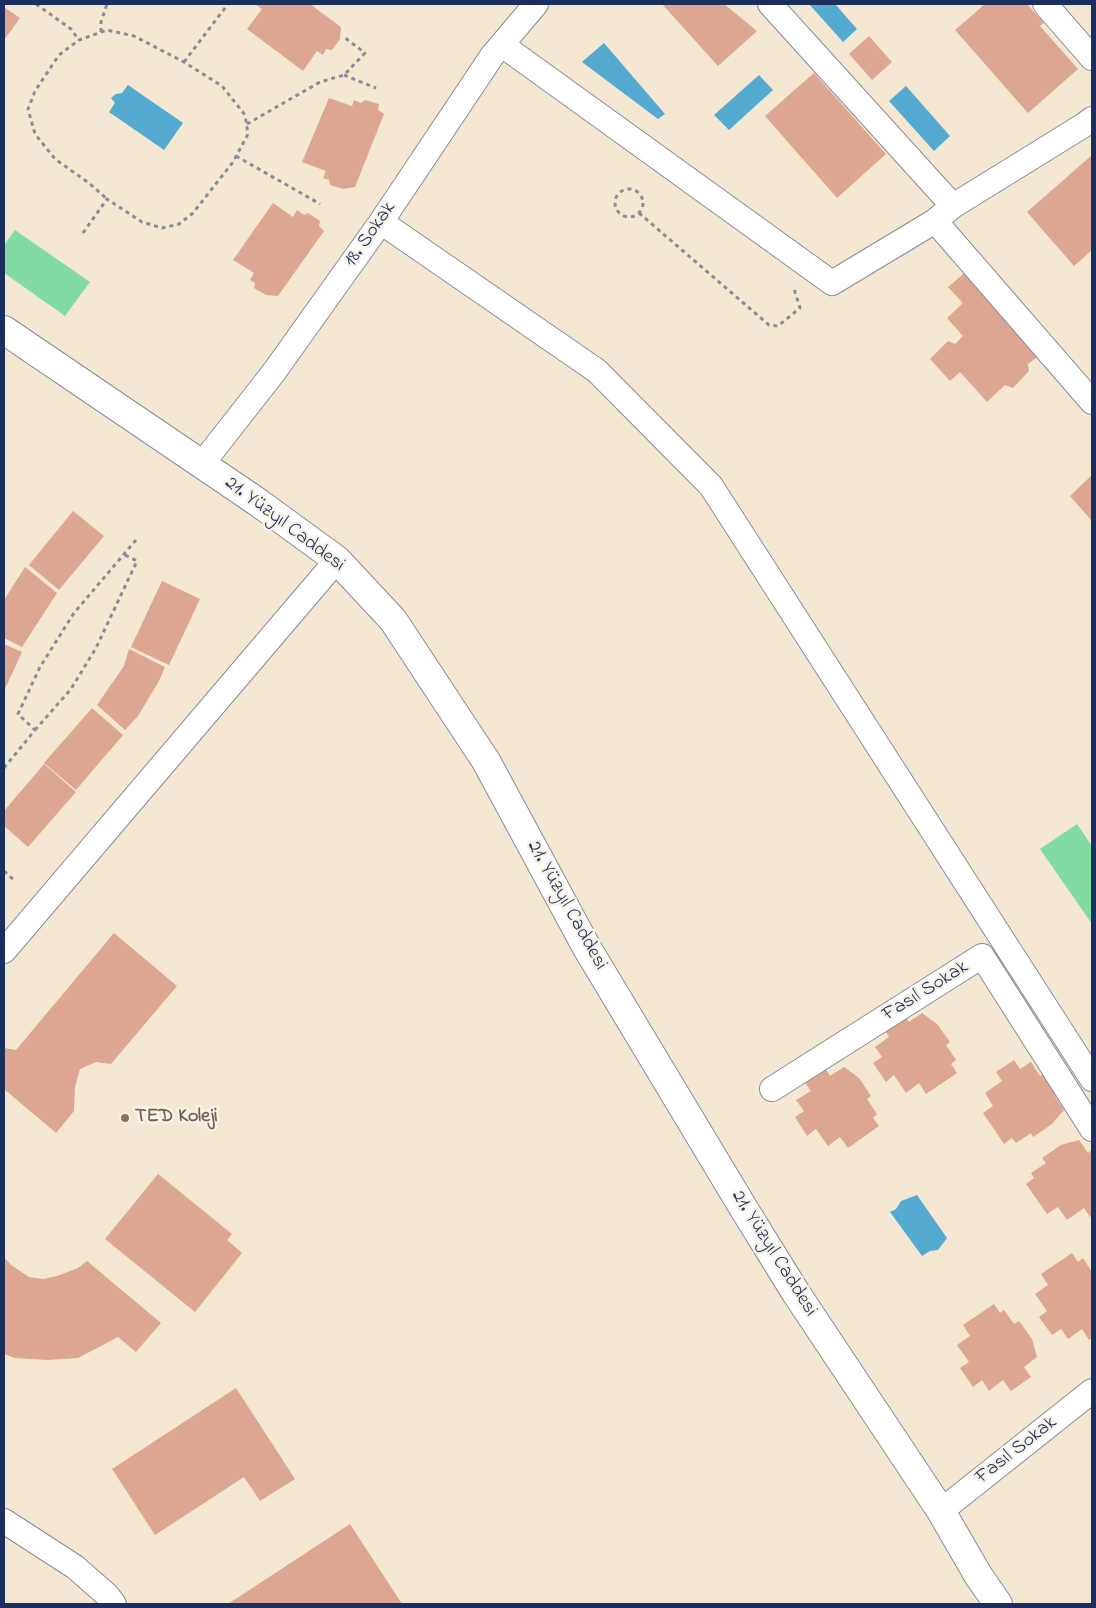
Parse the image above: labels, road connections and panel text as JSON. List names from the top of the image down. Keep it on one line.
{"streets":{"street":["18. Sokak","21. Yüzyıl Caddesi","Fasıl Sokak"]},"crossings":[["18. Sokak","21. Yüzyıl Caddesi"],["21. Yüzyıl Caddesi","Fasıl Sokak"]],"places":["TED Koleji"]}
